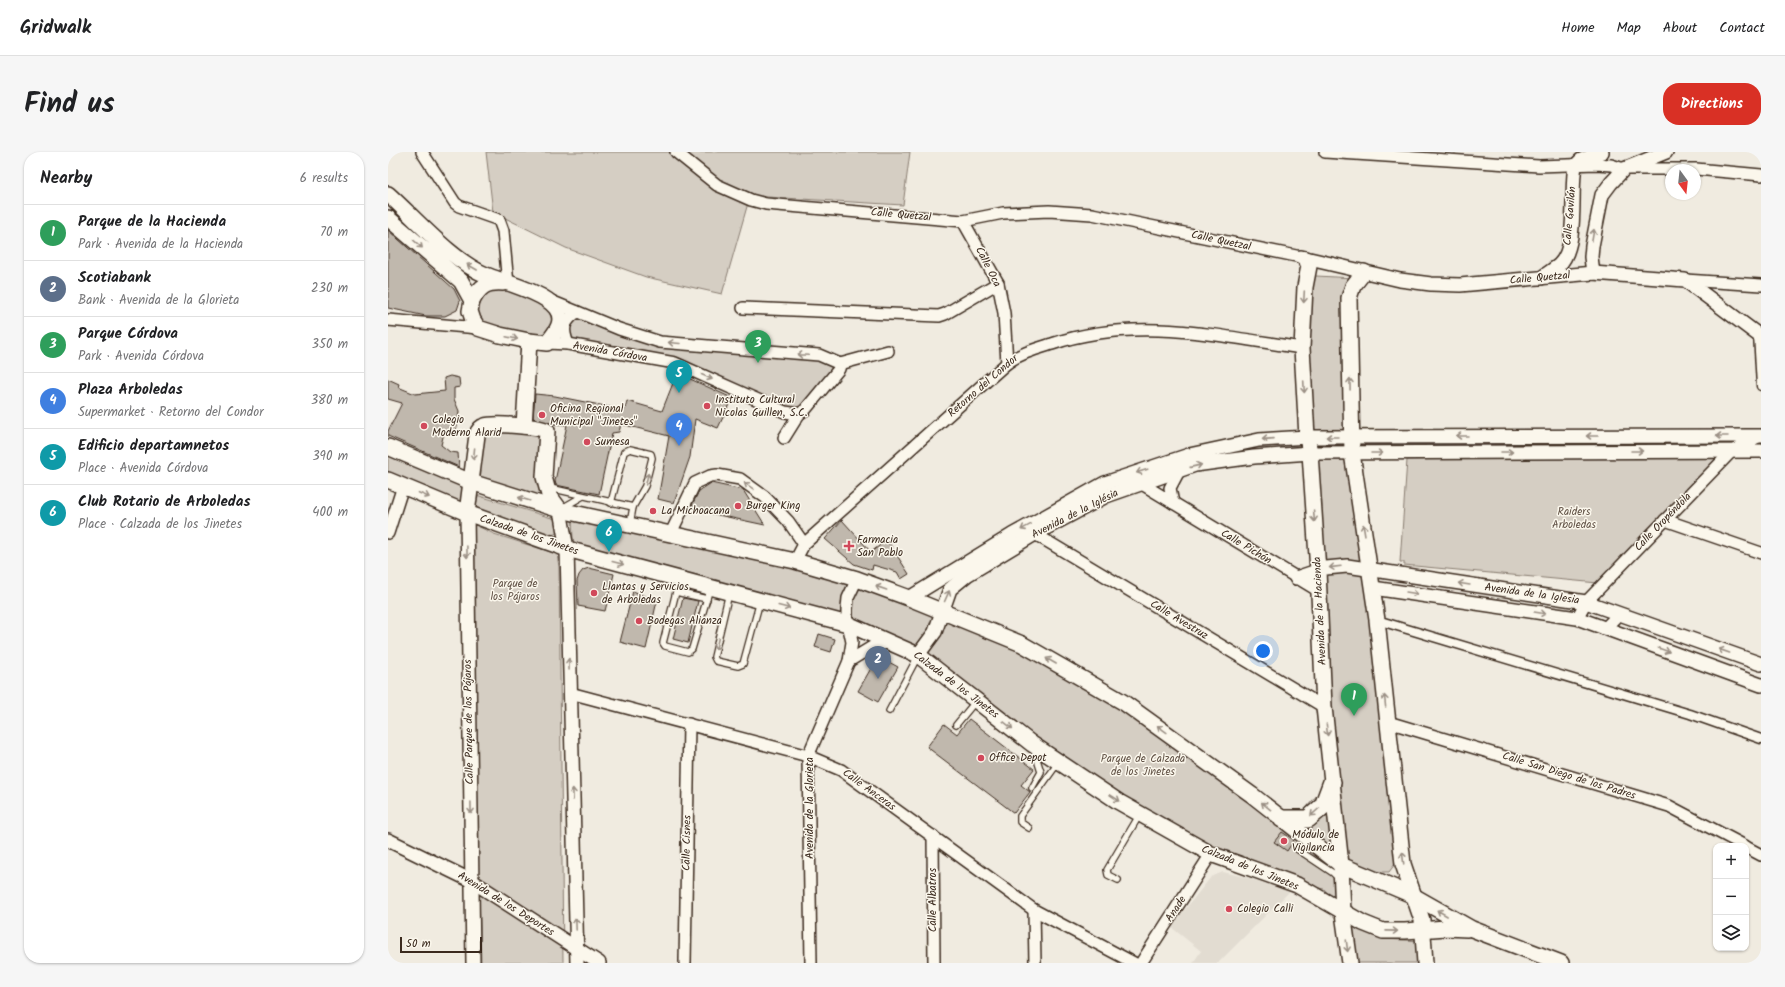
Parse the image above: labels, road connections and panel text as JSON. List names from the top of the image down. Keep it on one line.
{"streets":{"main road":["Avenida Córdova","Calzada de los Jinetes","Avenida de la Hacienda","Calle Parque de los Pájaros"],"street":["Calle Quetzal","Calle Gavilán","Calle Oca","Retorno del Condor","Avenida de la Iglésia","Calle Oropéndola","Calle Pichón","Avenida de la Iglesia","Calle Avestruz","Calle San Diego de los Padres","Calle Anceras","Avenida de la Glorieta","Calle Cisnes","Calle Albatros","Avenida de los Deportes","Anade"]},"crossings":[["Calle Quetzal","Calle Gavilán"],["Calle Quetzal","Calle Oca"],["Calle Quetzal","Avenida de la Hacienda"],["Calle Oca","Retorno del Condor"],["Retorno del Condor","Avenida de la Hacienda"],["Avenida de la Iglésia","Calzada de los Jinetes"],["Avenida de la Iglésia","Calle Pichón"],["Avenida de la Iglésia","Avenida de la Hacienda"],["Avenida de la Iglésia","Calle Avestruz"],["Calle Oropéndola","Avenida de la Iglesia"],["Calzada de los Jinetes","Avenida de la Hacienda"],["Calzada de los Jinetes","Calle Parque de los Pájaros"],["Calzada de los Jinetes","Avenida de la Glorieta"],["Calzada de los Jinetes","Anade"],["Calle Pichón","Avenida de la Iglesia"],["Calle Pichón","Avenida de la Hacienda"],["Avenida de la Iglesia","Avenida de la Hacienda"],["Avenida de la Hacienda","Calle Avestruz"],["Calle Parque de los Pájaros","Avenida de los Deportes"],["Calle Anceras","Avenida de la Glorieta"],["Calle Anceras","Calle Cisnes"],["Calle Anceras","Calle Albatros"]],"one_way":["Calle Parque de los Pájaros"],"parks":["Raiders Arboledas","Parque de los Pájaros","Parque de Calzada de los Jinetes"],"places":{"other":["Instituto Cultural Nicolas Guillen, S.C.","Oficina Regional Municipal \"Jinetes\"","Colegio Moderno Alarid","Sumesa","Burger King","La Michoacana","Llantas y Servicios de Arboledas","Bodegas Alianza","Office Depot","Módulo de Vigilancia","Colegio Calli"],"health":["Farmacia San Pablo"]},"scale_bar":"50 m","north":"bottom","page":{"header":"Gridwalk","nav":["Home","Map","About","Contact"],"title":"Find us","buttons":"Directions","heading":["Nearby","6 results"],"list":[{"mark":"1","name":"Parque de la Hacienda","note":"Park · Avenida de la Hacienda","value":"70 m"},{"mark":"2","name":"Scotiabank","note":"Bank · Avenida de la Glorieta","value":"230 m"},{"mark":"3","name":"Parque Córdova","note":"Park · Avenida Córdova","value":"350 m"},{"mark":"4","name":"Plaza Arboledas","note":"Supermarket · Retorno del Condor","value":"380 m"},{"mark":"5","name":"Edificio departamnetos","note":"Place · Avenida Córdova","value":"390 m"},{"mark":"6","name":"Club Rotario de Arboledas","note":"Place · Calzada de los Jinetes","value":"400 m"}],"pins":["3","5","4","6","2","1"],"map_buttons":["+","−"],"scale":"50 m"}}
